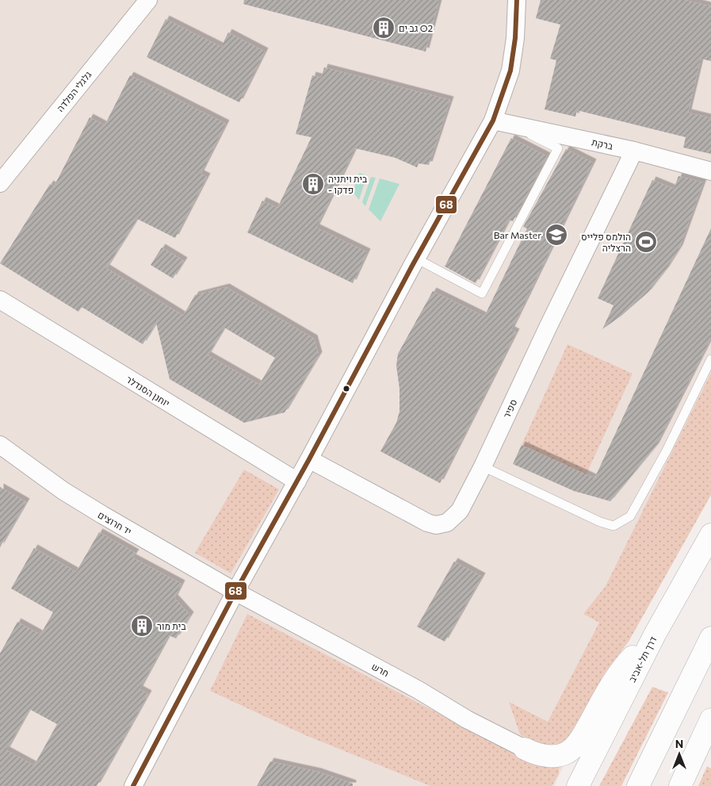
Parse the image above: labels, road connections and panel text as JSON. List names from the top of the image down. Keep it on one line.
{"streets":{"main road":["דרך תל-אביב"],"street":["גלגלי הפלדה","ברקת","יוחנן הסנדלר","ספיר","יד חרוצים","חרש"]},"crossings":[["ברקת","ספיר"],["יד חרוצים","חרש"]],"places":{"building":["גב ים O2","בית ויתניה - פדקו","בית מור"],"school or university":["Bar Master"],"sports":["הולמס פלייס הרצליה"]},"lines":["transit line 68"],"north":"top"}
